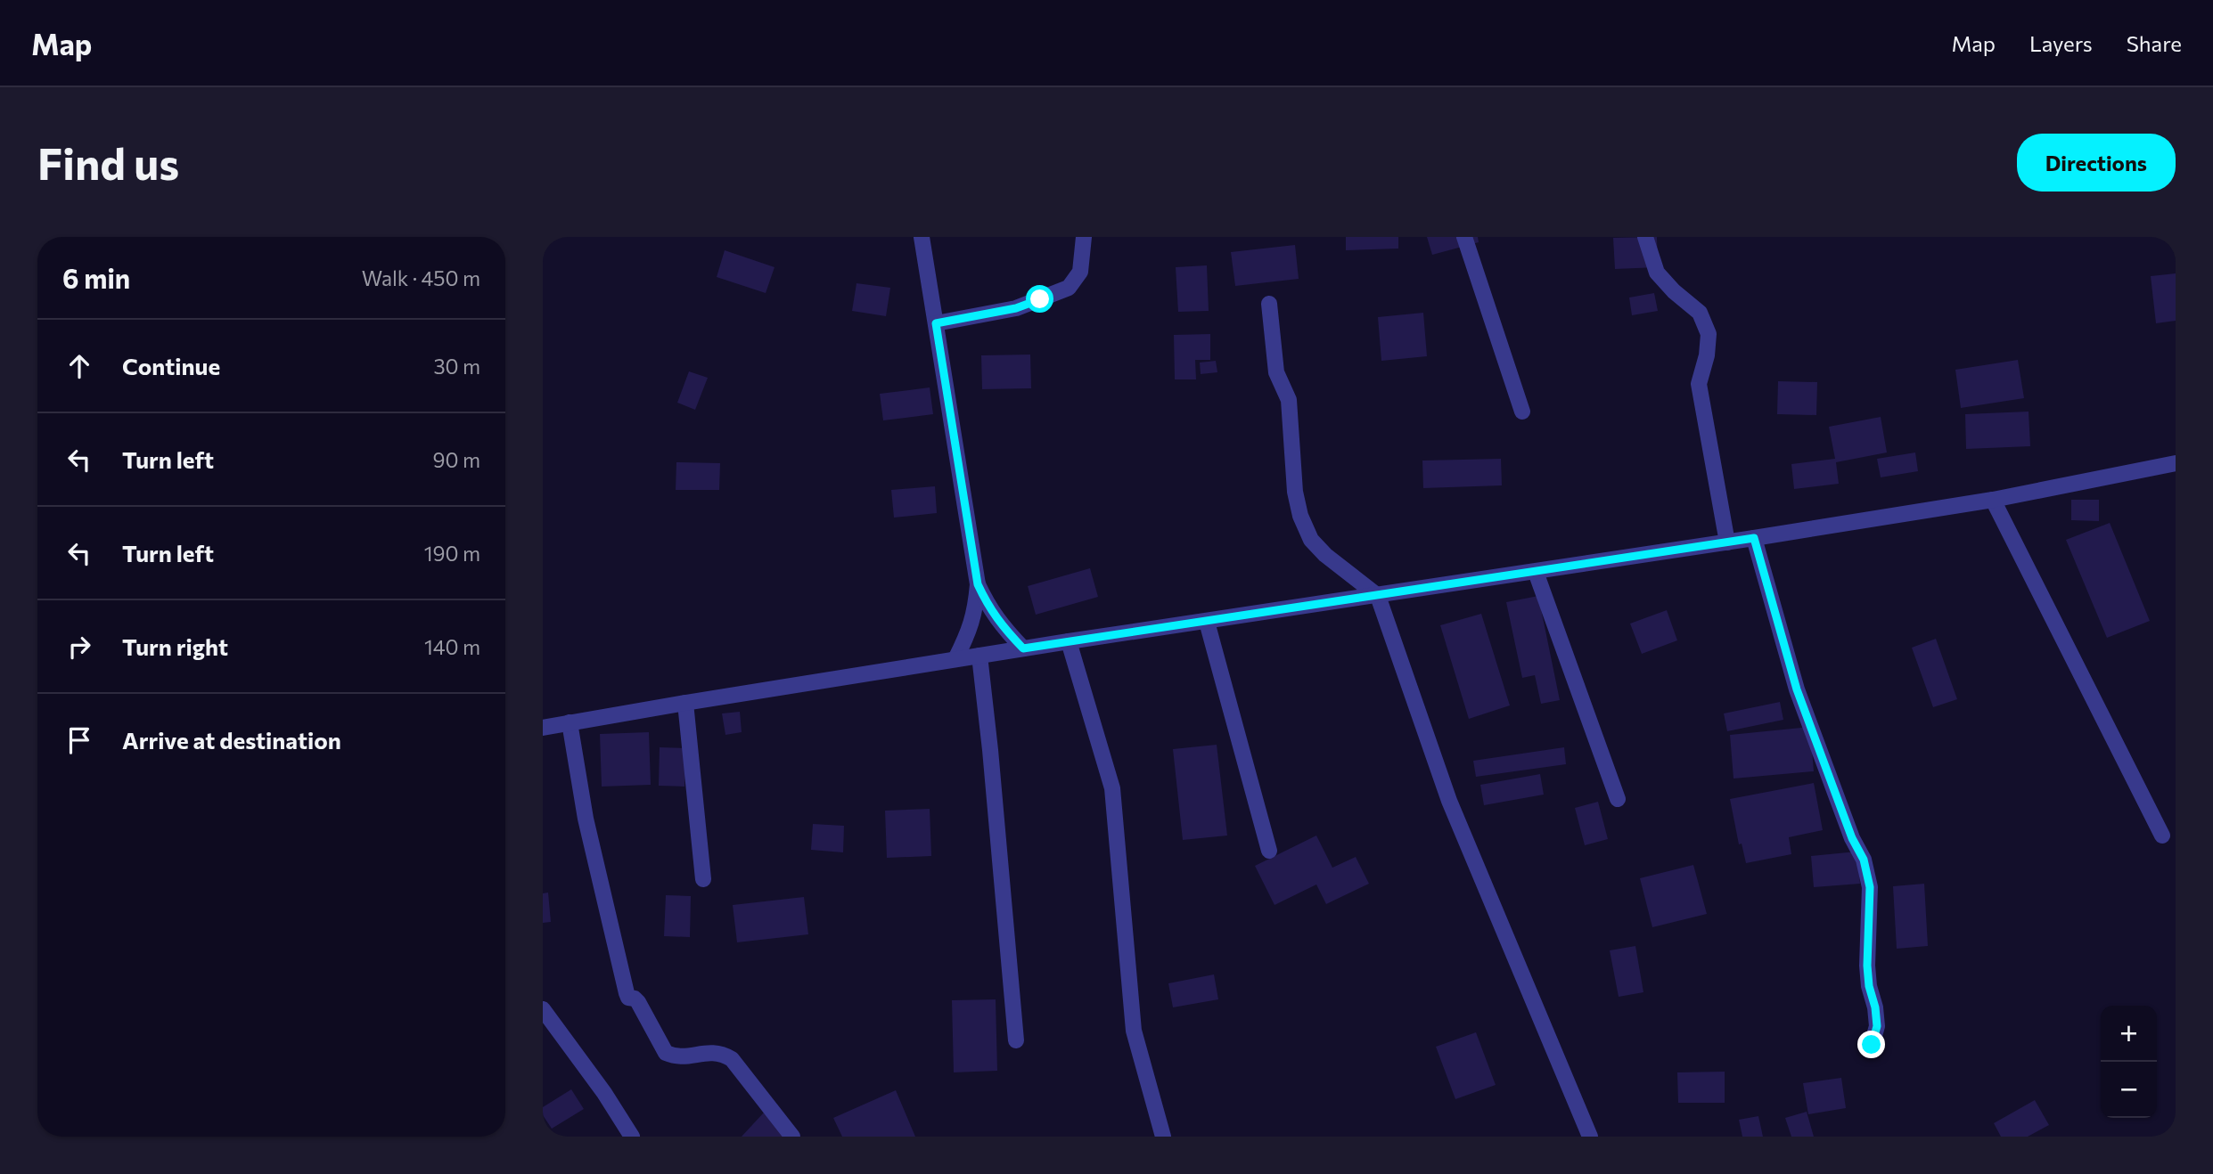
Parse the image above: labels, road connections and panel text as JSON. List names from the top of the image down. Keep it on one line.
{"page":{"header":"Map","nav":["Map","Layers","Share"],"buttons":"Directions","title":"Find us","heading":["6 min","Walk · 450 m"],"list":[["Continue","30 m"],["Turn left","90 m"],["Turn left","190 m"],["Turn right","140 m"],"Arrive at destination"],"map_buttons":["+","−"]}}
